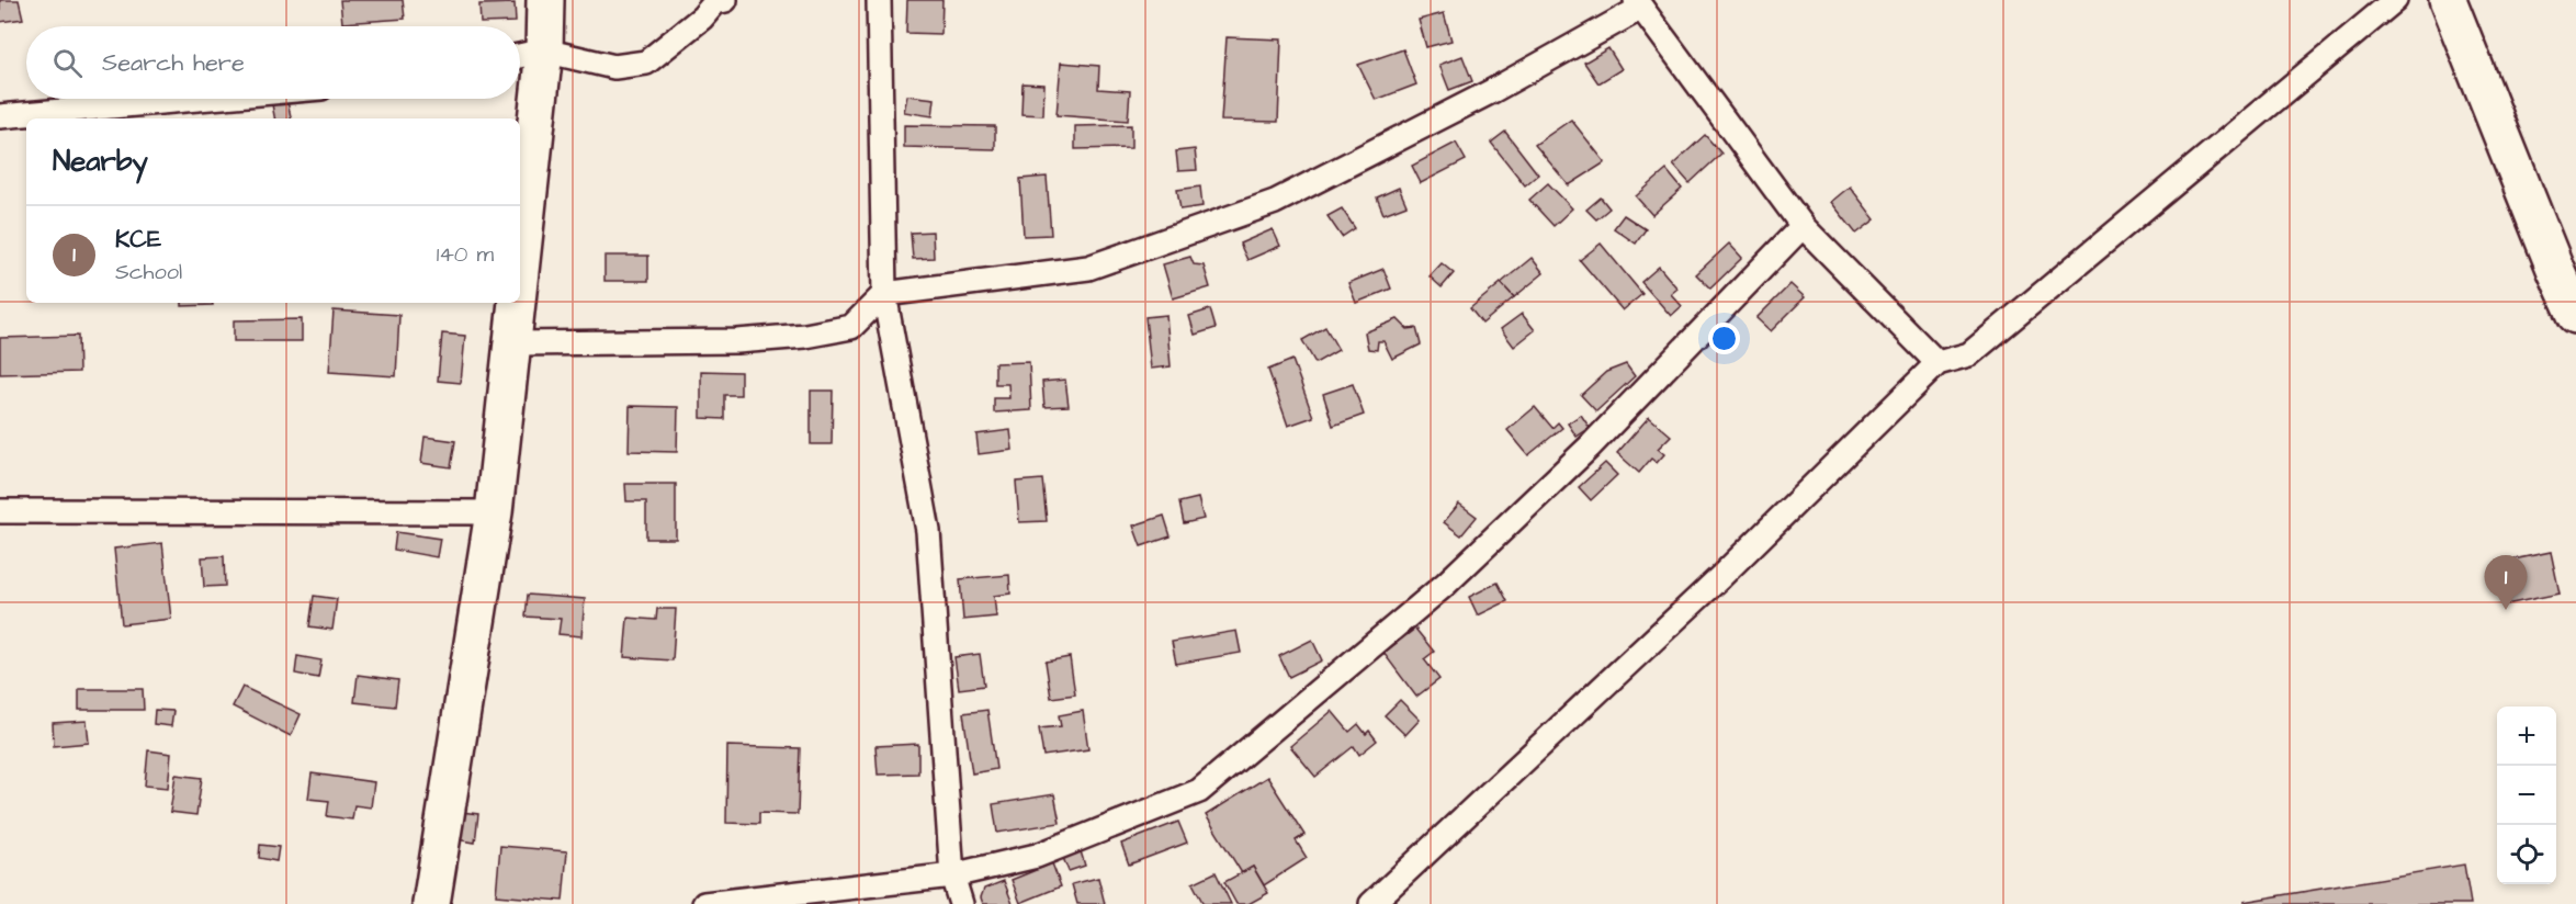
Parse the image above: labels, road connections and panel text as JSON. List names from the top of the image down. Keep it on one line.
{"page":{"search":"Search here","heading":"Nearby","list":[{"mark":"1","name":"KCE","note":"School","value":"140 m"}],"pins":"1","map_buttons":["+","−"]}}
